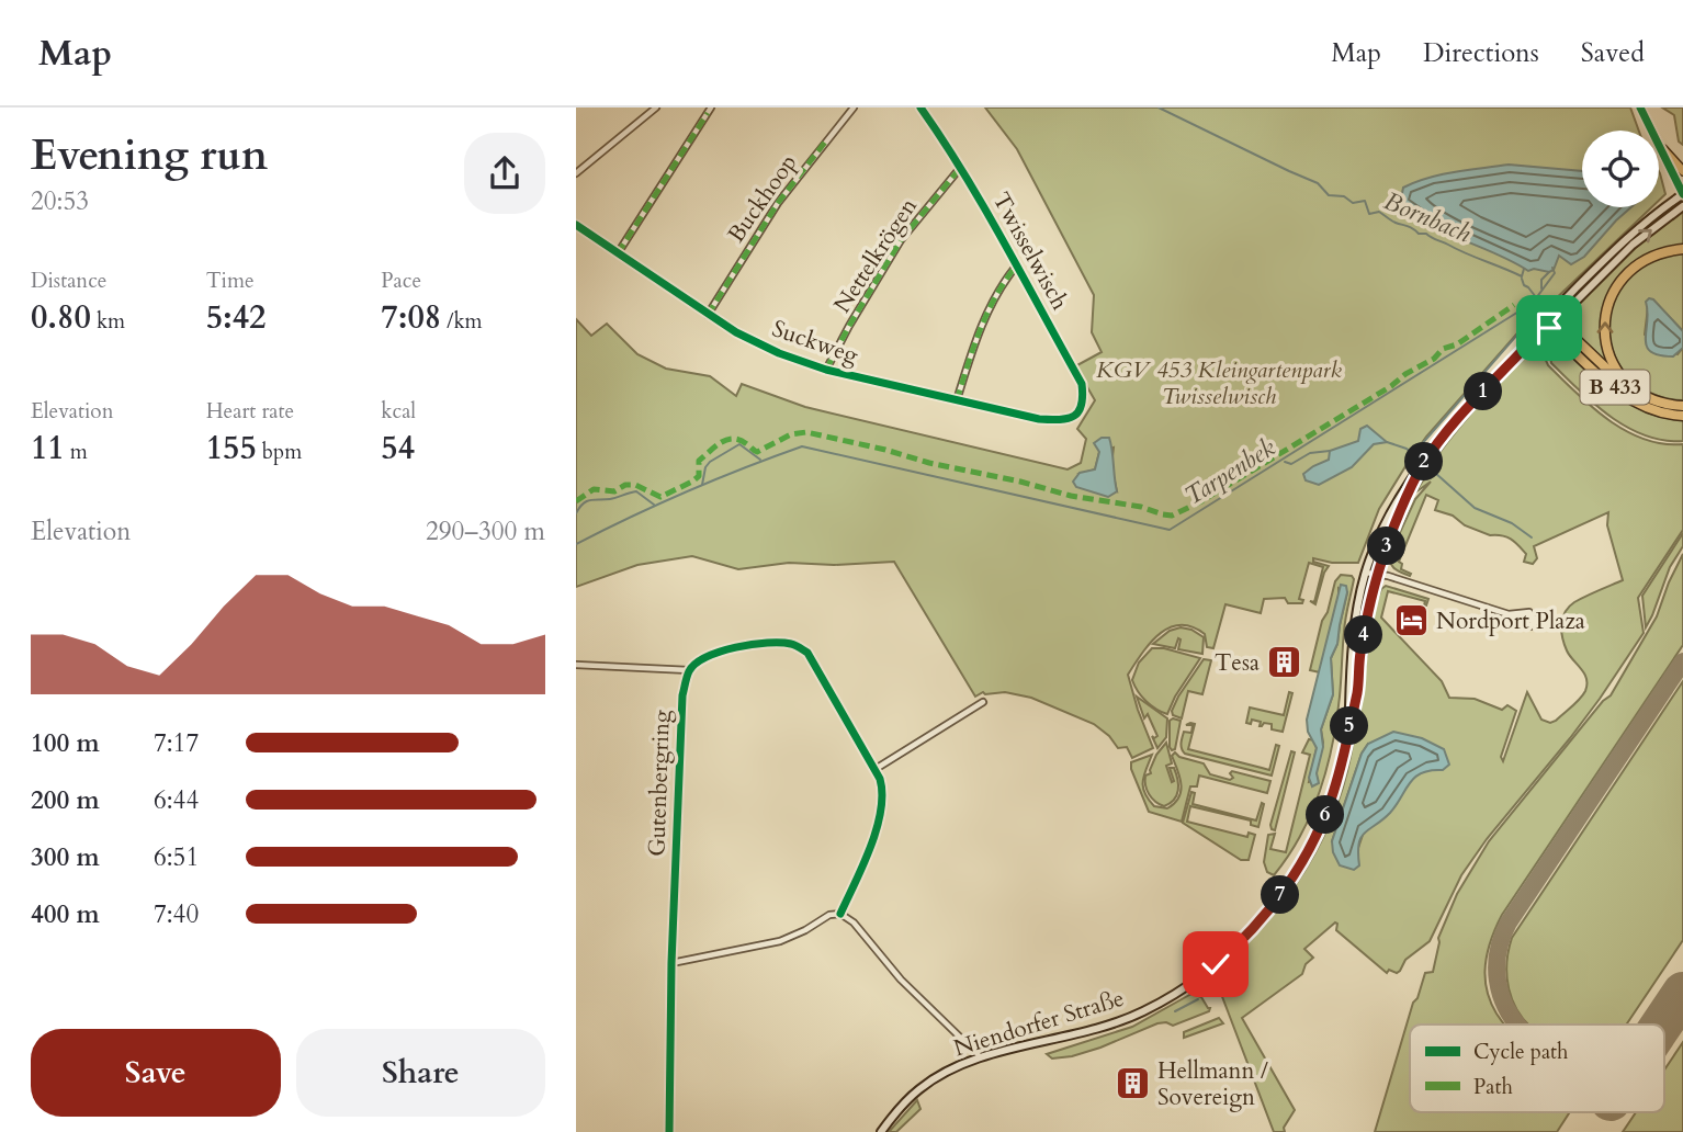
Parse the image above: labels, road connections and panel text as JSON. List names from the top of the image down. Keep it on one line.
{"streets":{"highway":["B 433"],"main road":["Niendorfer Straße"],"street":["Buckhoop","Twisselwisch","Nettelkrögen","Suckweg","Gutenbergring"]},"crossings":[["Buckhoop","Suckweg"],["Twisselwisch","Nettelkrögen"],["Twisselwisch","Suckweg"],["Nettelkrögen","Suckweg"],["B 433","Niendorfer Straße"]],"water":["Bornbach","Tarpenbek"],"parks":["KGV 453 Kleingartenpark Twisselwisch"],"places":{"hotel":["Nordport Plaza"],"building":["Tesa","Hellmann / Sovereign"]},"legend":["Cycle path","Path"],"page":{"header":"Map","nav":["Map","Directions","Saved"],"heading":["Evening run","20:53"],"stats":[["Distance","0.80 km"],["Time","5:42"],["Pace","7:08 /km"],["Elevation","11 m"],["Heart rate","155 bpm"],["kcal","54"]],"pins":["1","2","3","4","5","6","7"],"chart":["Elevation","290–300 m"],"list":[{"name":"100 m","note":"7:17"},{"name":"200 m","note":"6:44"},{"name":"300 m","note":"6:51"},{"name":"400 m","note":"7:40"}],"buttons":["Save","Share"]}}
